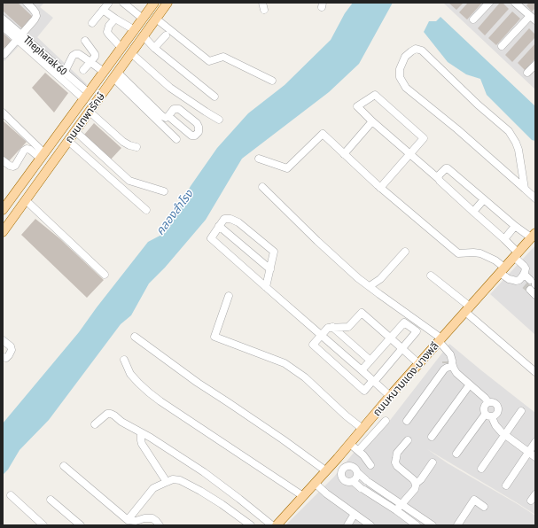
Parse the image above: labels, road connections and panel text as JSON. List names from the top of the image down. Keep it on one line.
{"streets":{"main road":["ถนนเทพารักษ์","ถนนหนามแดง-บางพลี"],"street":["Thepharak 60"]},"crossings":[["Thepharak 60","ถนนเทพารักษ์"]],"water":["คลองสำโรง"]}
